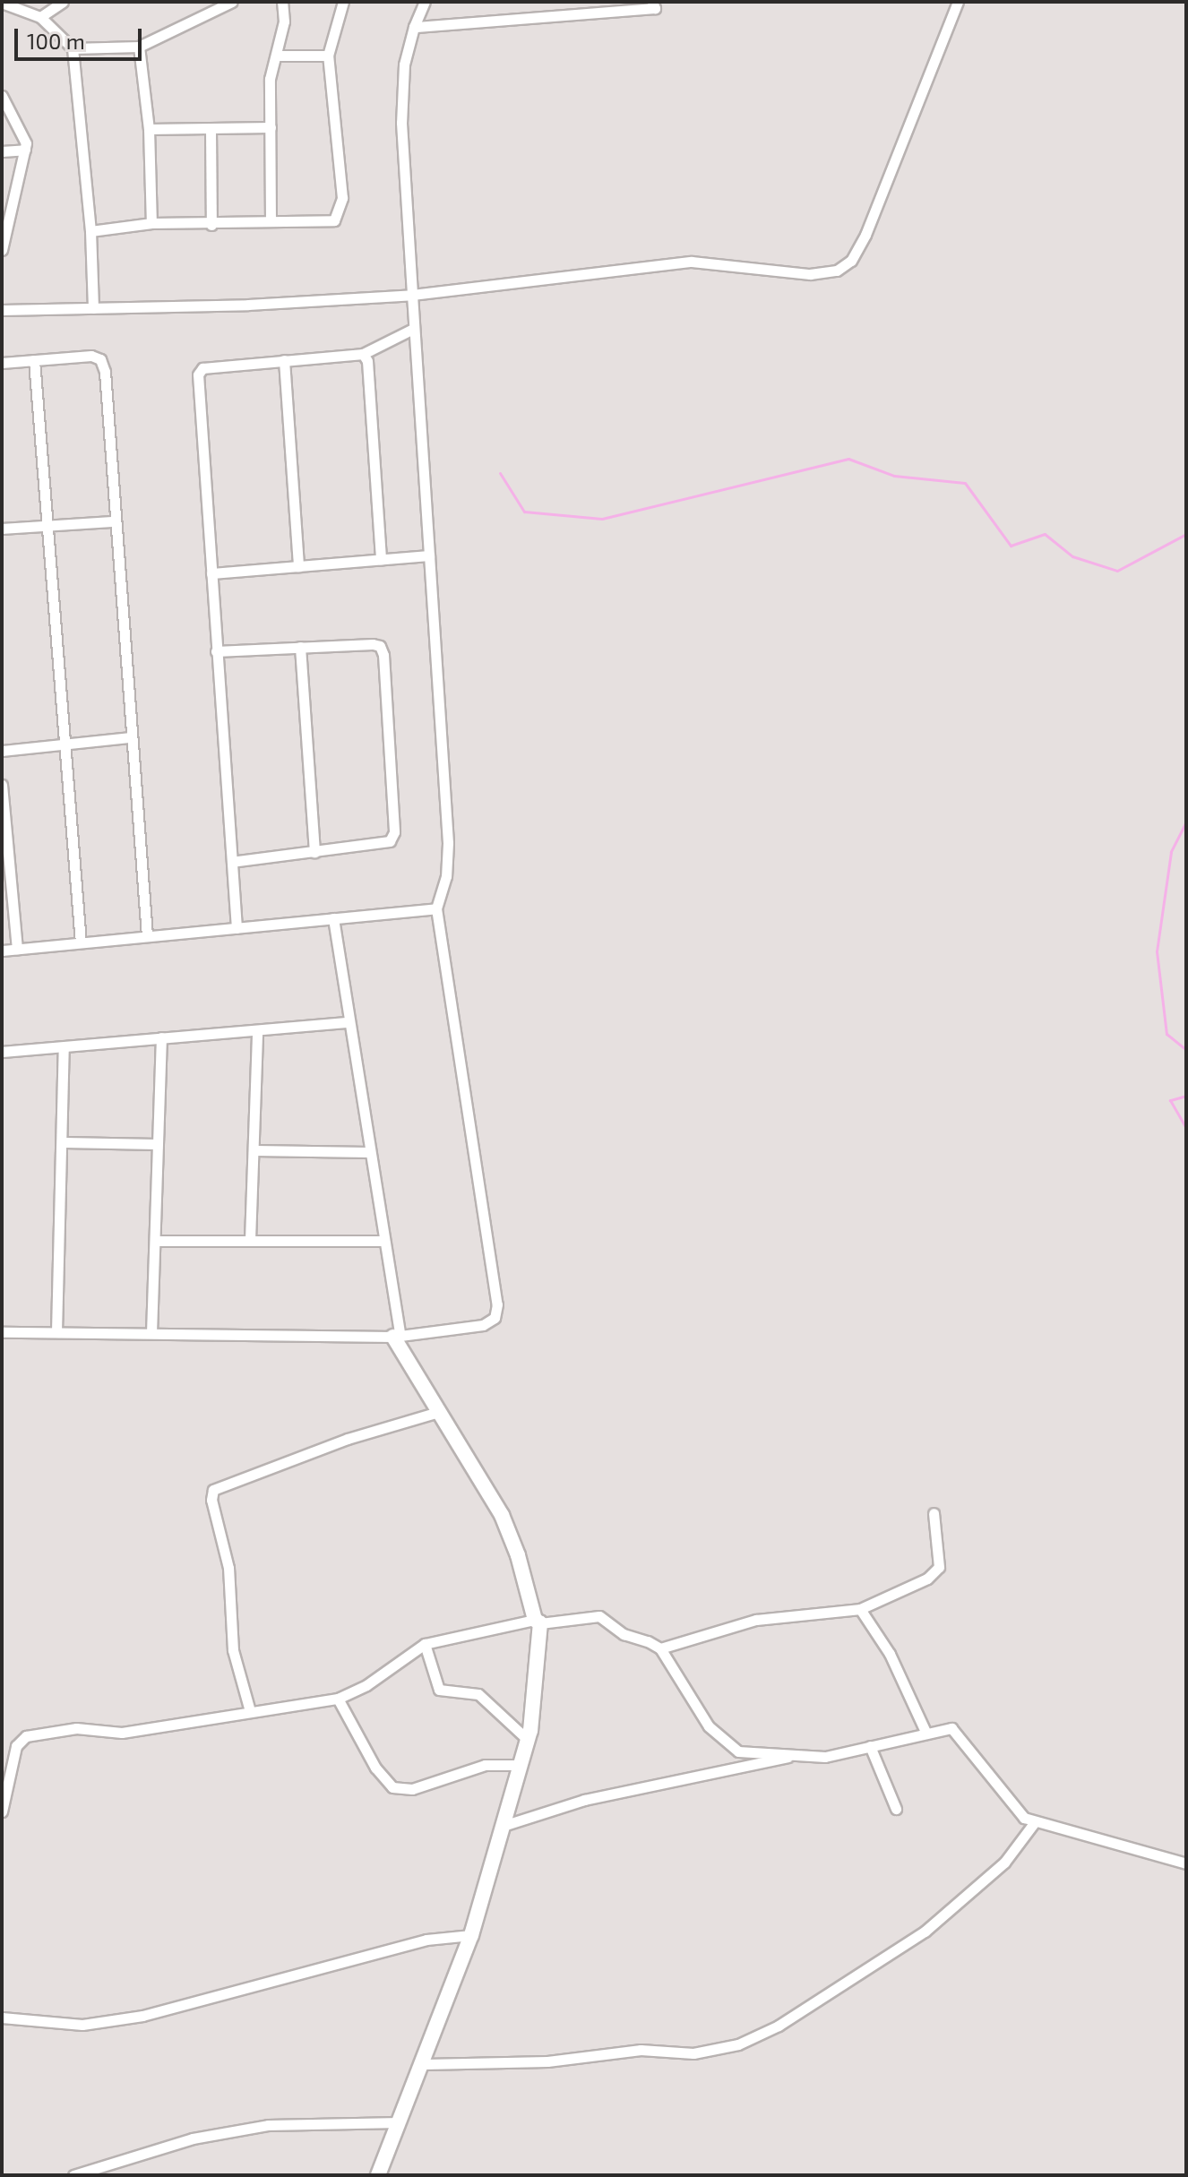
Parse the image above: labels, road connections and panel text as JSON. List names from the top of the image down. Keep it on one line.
{"scale_bar":"100 m"}
